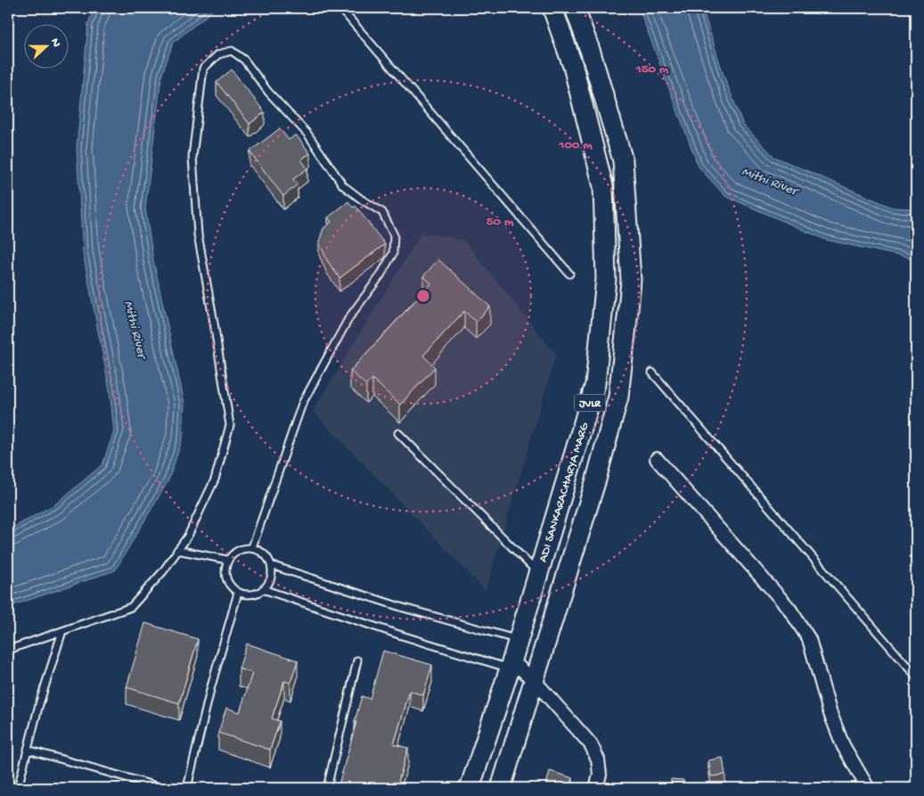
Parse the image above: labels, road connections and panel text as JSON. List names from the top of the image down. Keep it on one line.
{"streets":{"main road":["JVLR","ADI SANKARACHARYA MARG"]},"water":["Mithi River"],"north":"right","rings":["150 m","100 m","50 m"]}
